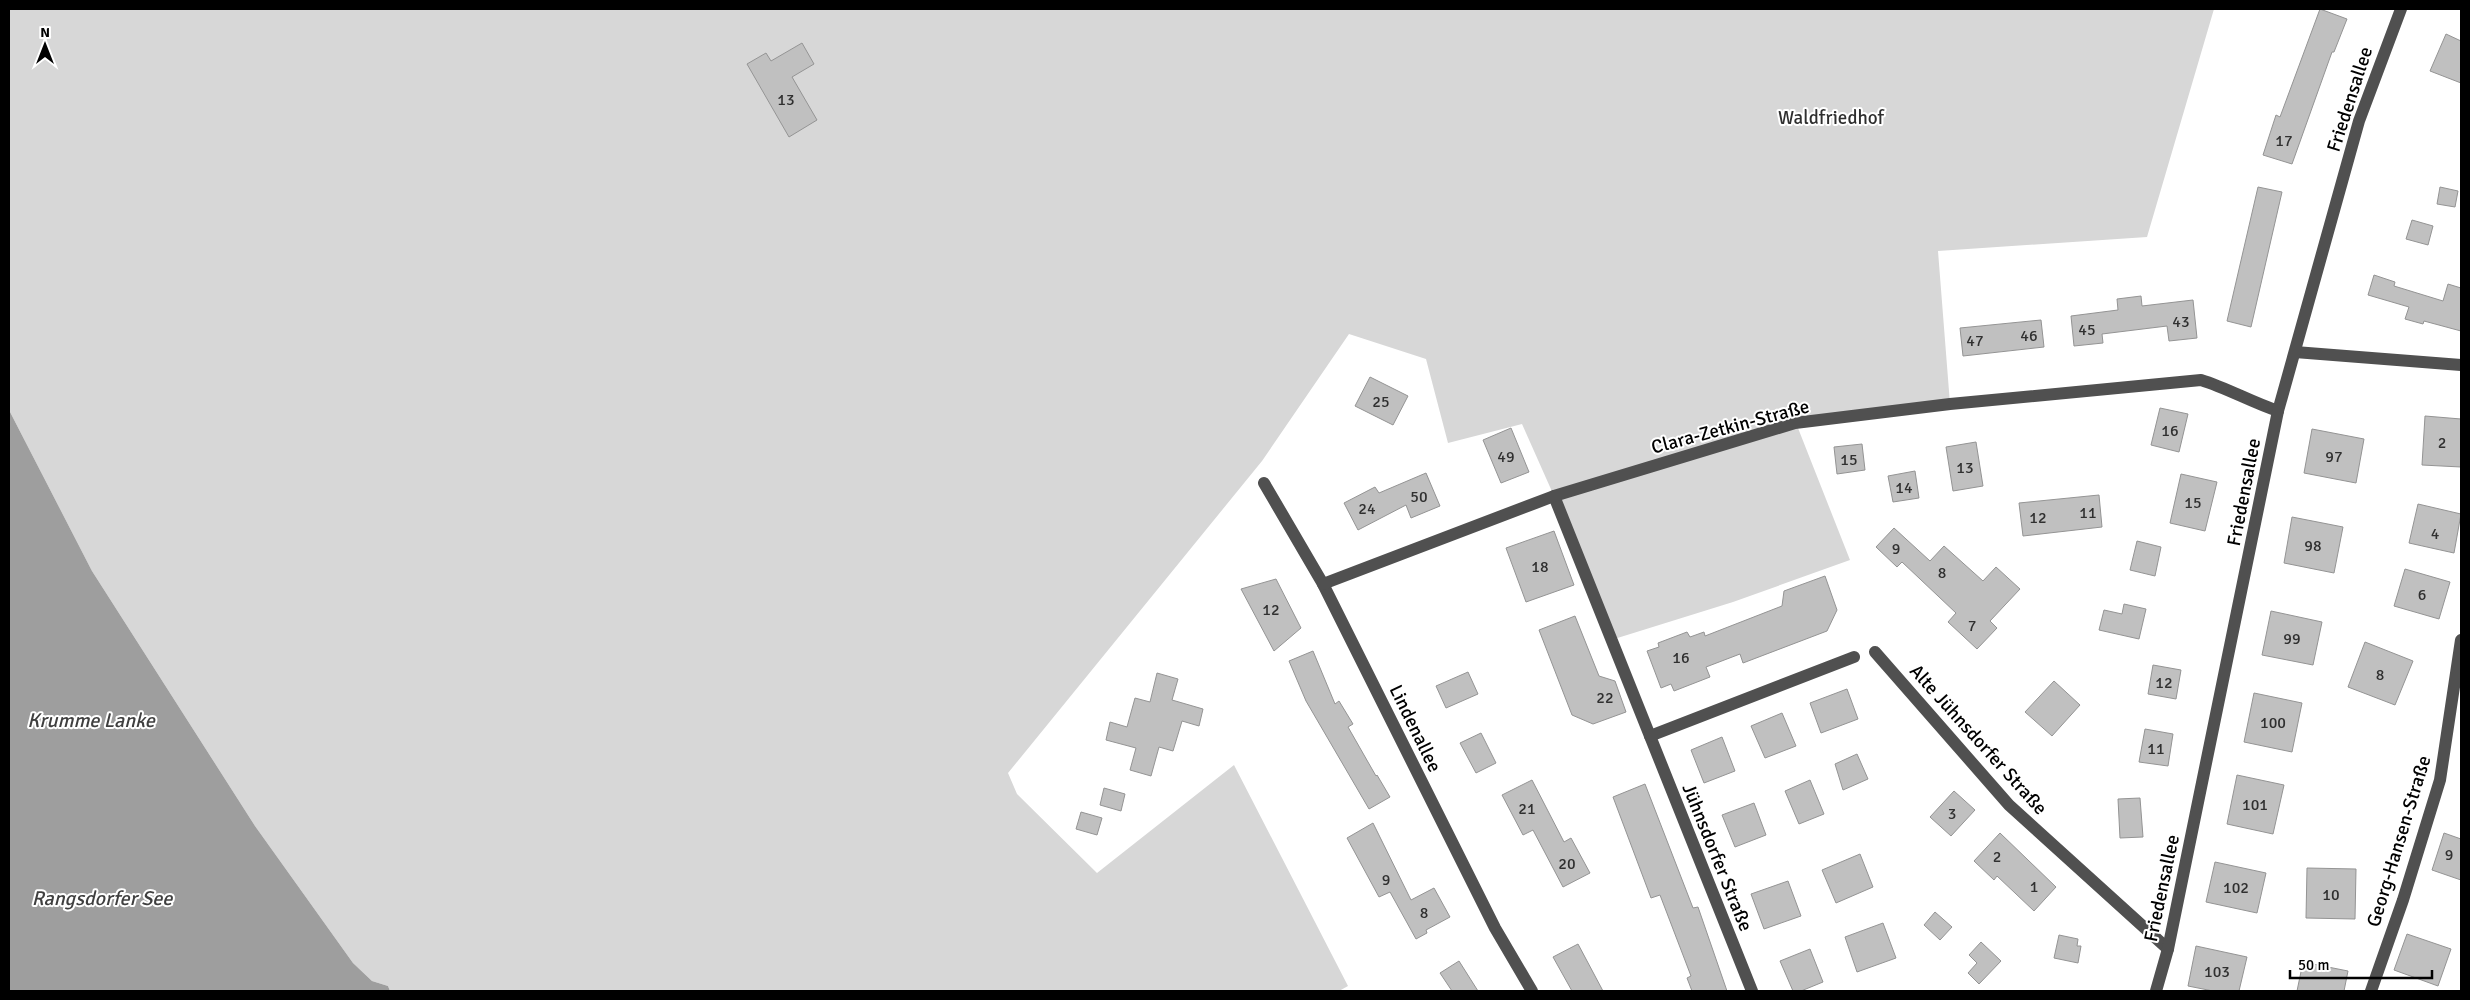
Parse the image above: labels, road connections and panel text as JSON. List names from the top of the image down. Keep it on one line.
{"streets":{"street":["Friedensallee","Clara-Zetkin-Straße","Lindenallee","Alte Jühnsdorfer Straße","Georg-Hansen-Straße","Jühnsdorfer Straße"]},"crossings":[["Friedensallee","Clara-Zetkin-Straße"],["Friedensallee","Alte Jühnsdorfer Straße"],["Clara-Zetkin-Straße","Lindenallee"],["Clara-Zetkin-Straße","Jühnsdorfer Straße"]],"water":["Krumme Lanke","Rangsdorfer See"],"parks":["Waldfriedhof"],"house_numbers":["13","17","43","45","46","47","25","16","2","49","97","15","13","14","50","15","24","11","12","4","98","9","18","8","6","12","7","99","16","8","12","22","100","11","101","21","3","9","2","20","9","1","102","10","8","103"],"scale_bar":"50 m","north":"top"}
